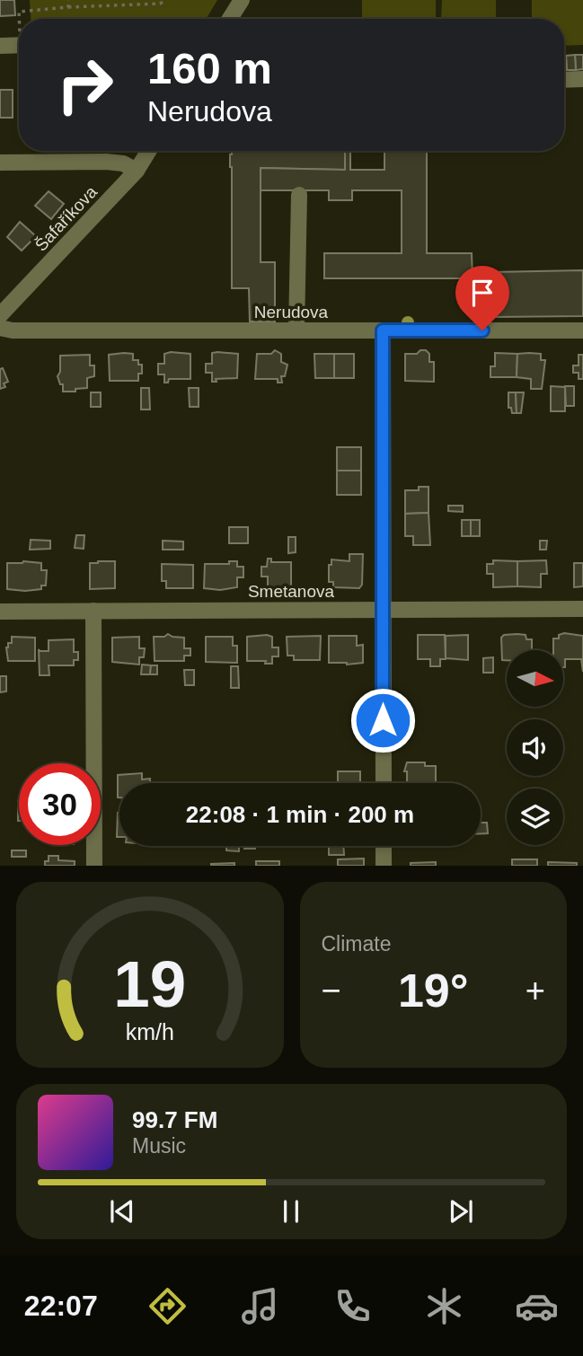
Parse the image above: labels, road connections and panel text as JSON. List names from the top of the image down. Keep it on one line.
{"streets":{"street":["Šafaříkova","Nerudova","Smetanova"]},"north":"right","page":{"turn":["160 m","Nerudova"],"limit":"30","trip":"22:08 · 1 min · 200 m","tile":"Climate","heat":["−","19°","+"],"song":["99.7 FM","Music"],"tabs":"22:07","gauge":["19","km/h"]}}
